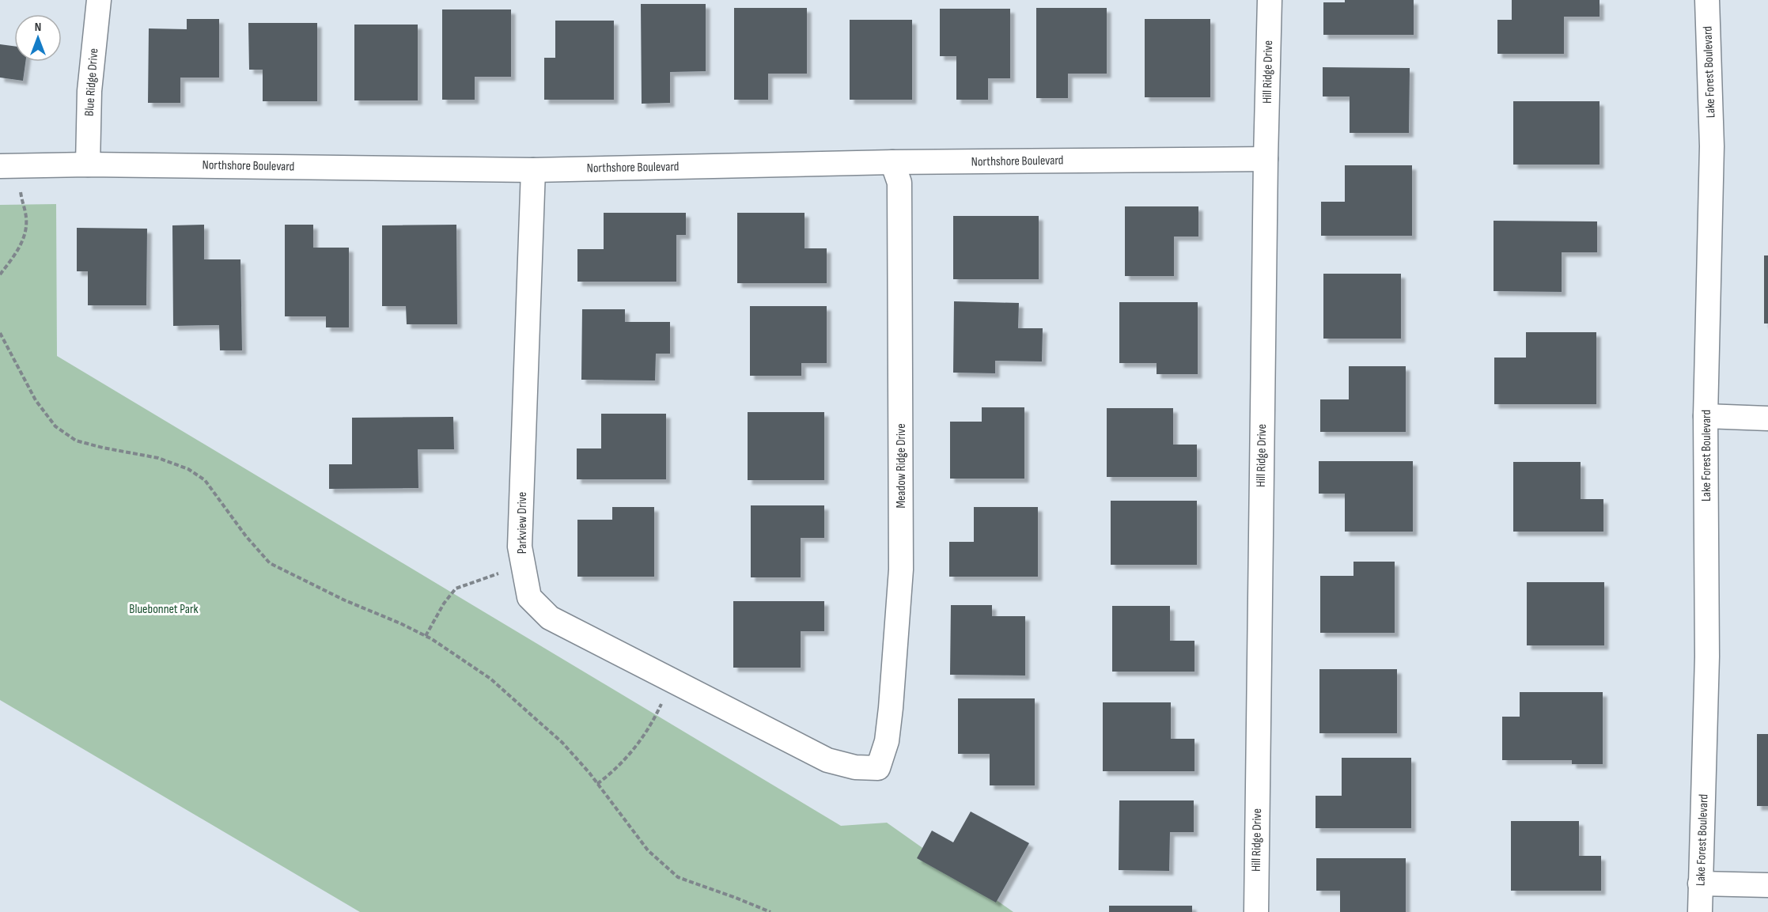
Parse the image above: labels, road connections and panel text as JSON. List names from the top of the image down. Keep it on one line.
{"streets":{"street":["Hill Ridge Drive","Lake Forest Boulevard","Blue Ridge Drive","Northshore Boulevard","Meadow Ridge Drive","Parkview Drive"]},"crossings":[["Hill Ridge Drive","Northshore Boulevard"],["Blue Ridge Drive","Northshore Boulevard"],["Northshore Boulevard","Meadow Ridge Drive"],["Northshore Boulevard","Parkview Drive"],["Meadow Ridge Drive","Parkview Drive"]],"parks":["Bluebonnet Park"],"north":"top"}
